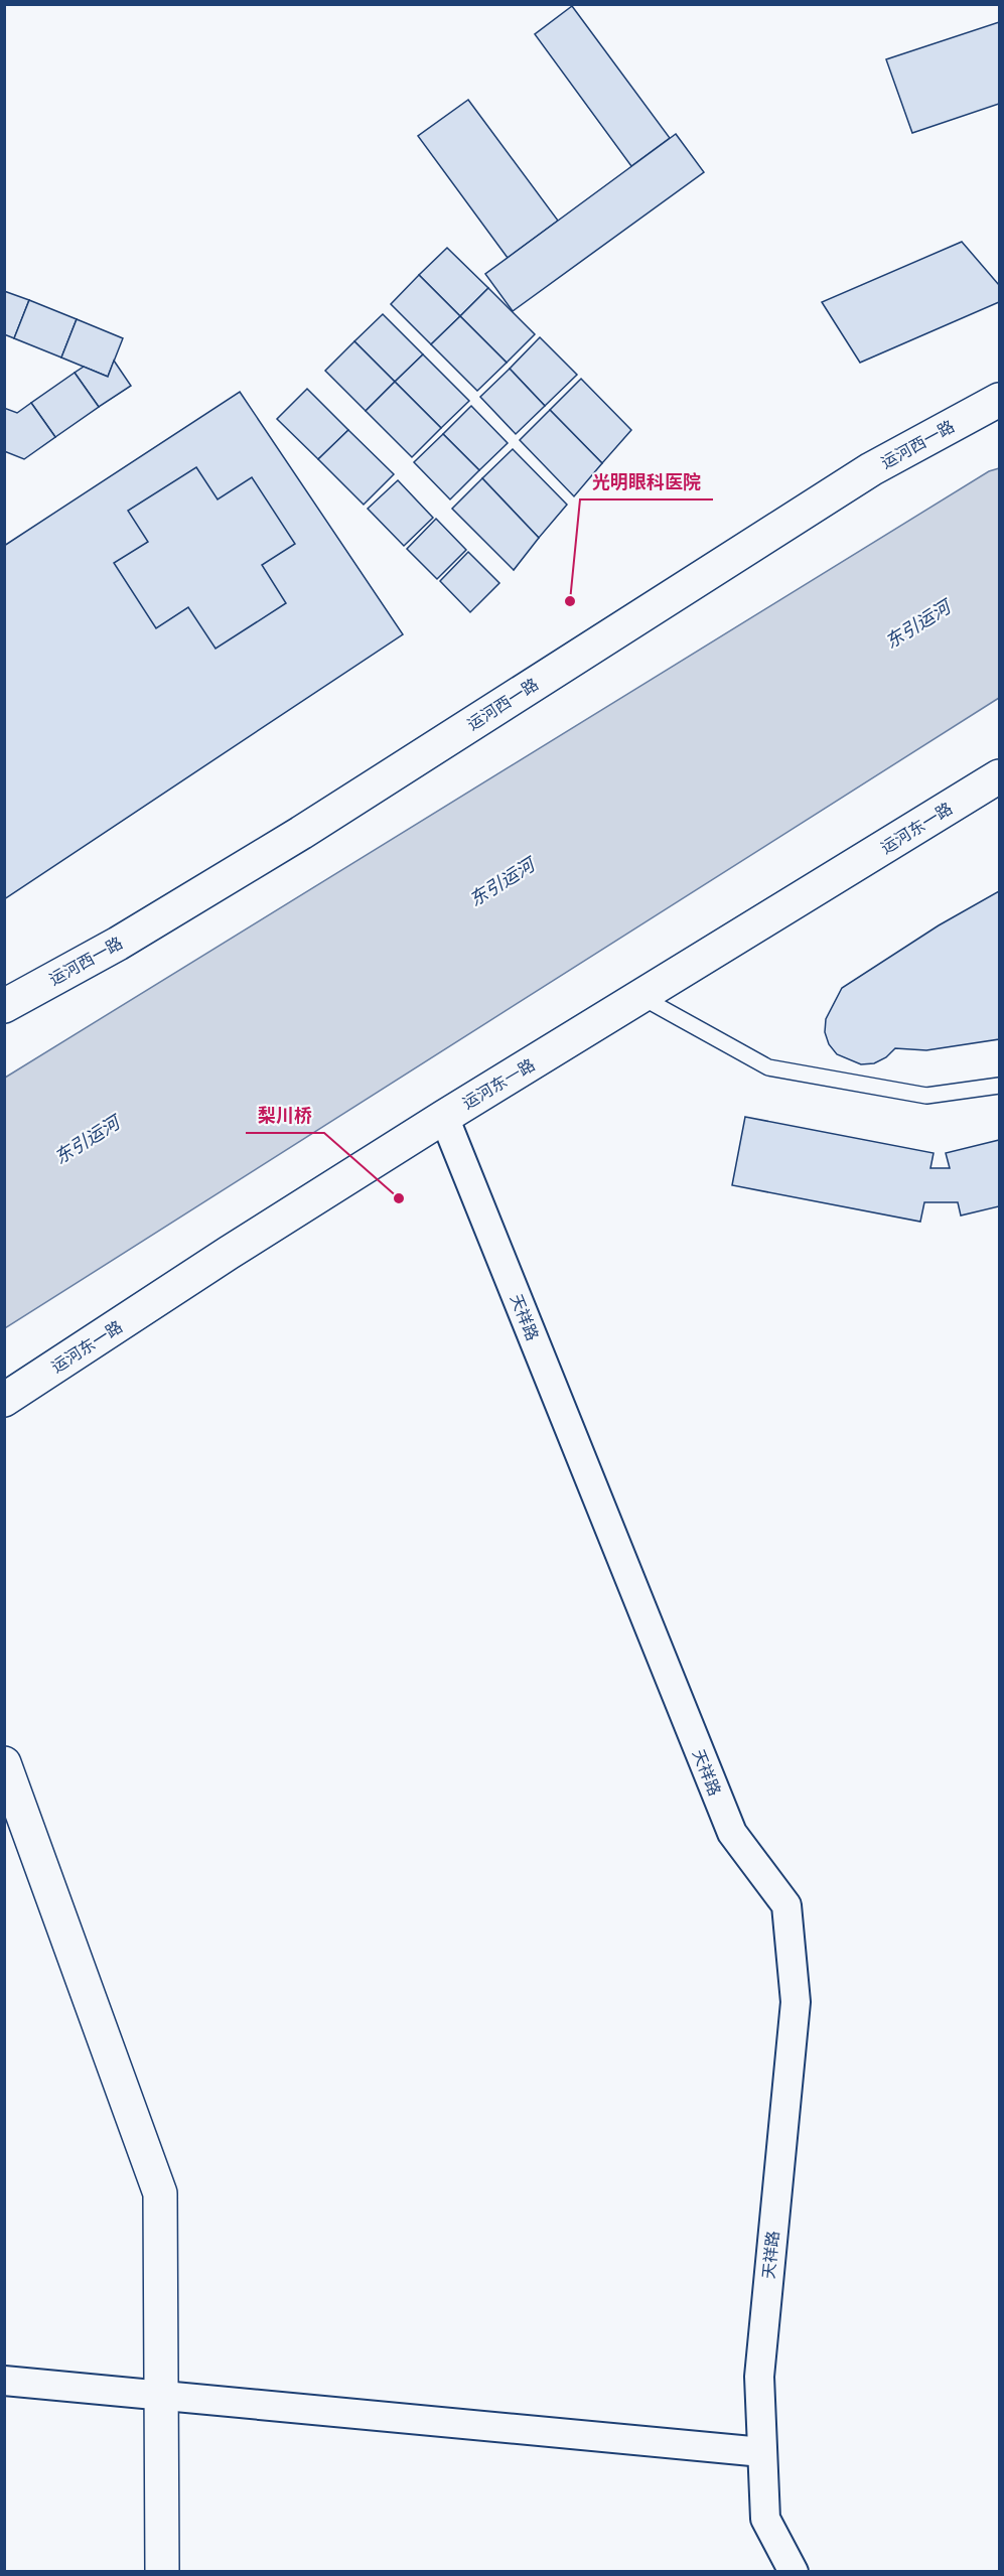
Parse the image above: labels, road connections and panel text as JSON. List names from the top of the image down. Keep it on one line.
{"streets":{"street":["运河西一路","运河东一路","天祥路"]},"crossings":[["运河东一路","天祥路"]],"water":["东引运河"],"places":["光明眼科医院","梨川桥"]}
